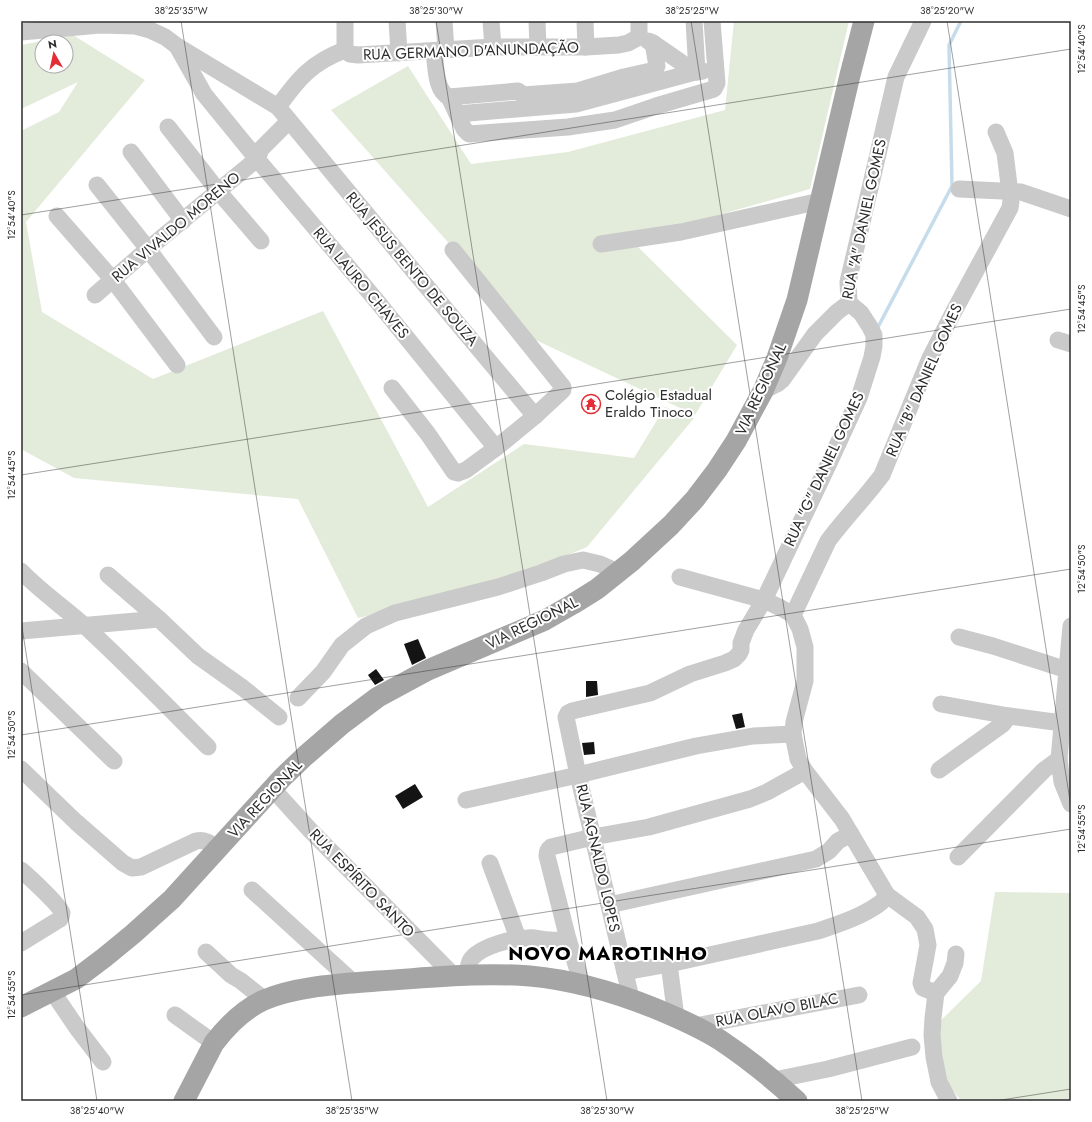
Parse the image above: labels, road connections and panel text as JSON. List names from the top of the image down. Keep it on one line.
{"streets":{"main road":["VIA REGIONAL"],"street":["RUA GERMANO D'ANUNDAÇÃO","RUA \"A\" DANIEL GOMES","RUA VIVALDO MORENO","RUA JESUS BENTO DE SOUZA","RUA LAURO CHAVES","RUA \"B\" DANIEL GOMES","RUA \"G\" DANIEL GOMES","RUA AGNALDO LOPES","RUA ESPÍRITO SANTO","RUA OLAVO BILAC"]},"crossings":[["RUA GERMANO D'ANUNDAÇÃO","RUA JESUS BENTO DE SOUZA"],["RUA \"A\" DANIEL GOMES","VIA REGIONAL"],["RUA \"A\" DANIEL GOMES","RUA \"G\" DANIEL GOMES"],["RUA VIVALDO MORENO","RUA LAURO CHAVES"],["VIA REGIONAL","RUA ESPÍRITO SANTO"],["RUA \"G\" DANIEL GOMES","RUA AGNALDO LOPES"]],"districts":["NOVO MAROTINHO"],"places":{"temple":["Colégio Estadual Eraldo Tinoco"]},"north":"top","coordinates":["38°25'35\"W","38°25'30\"W","38°25'25\"W","38°25'20\"W","12°54'40\"S","12°54'45\"S","12°54'50\"S","12°54'55\"S","38°25'40\"W"]}
